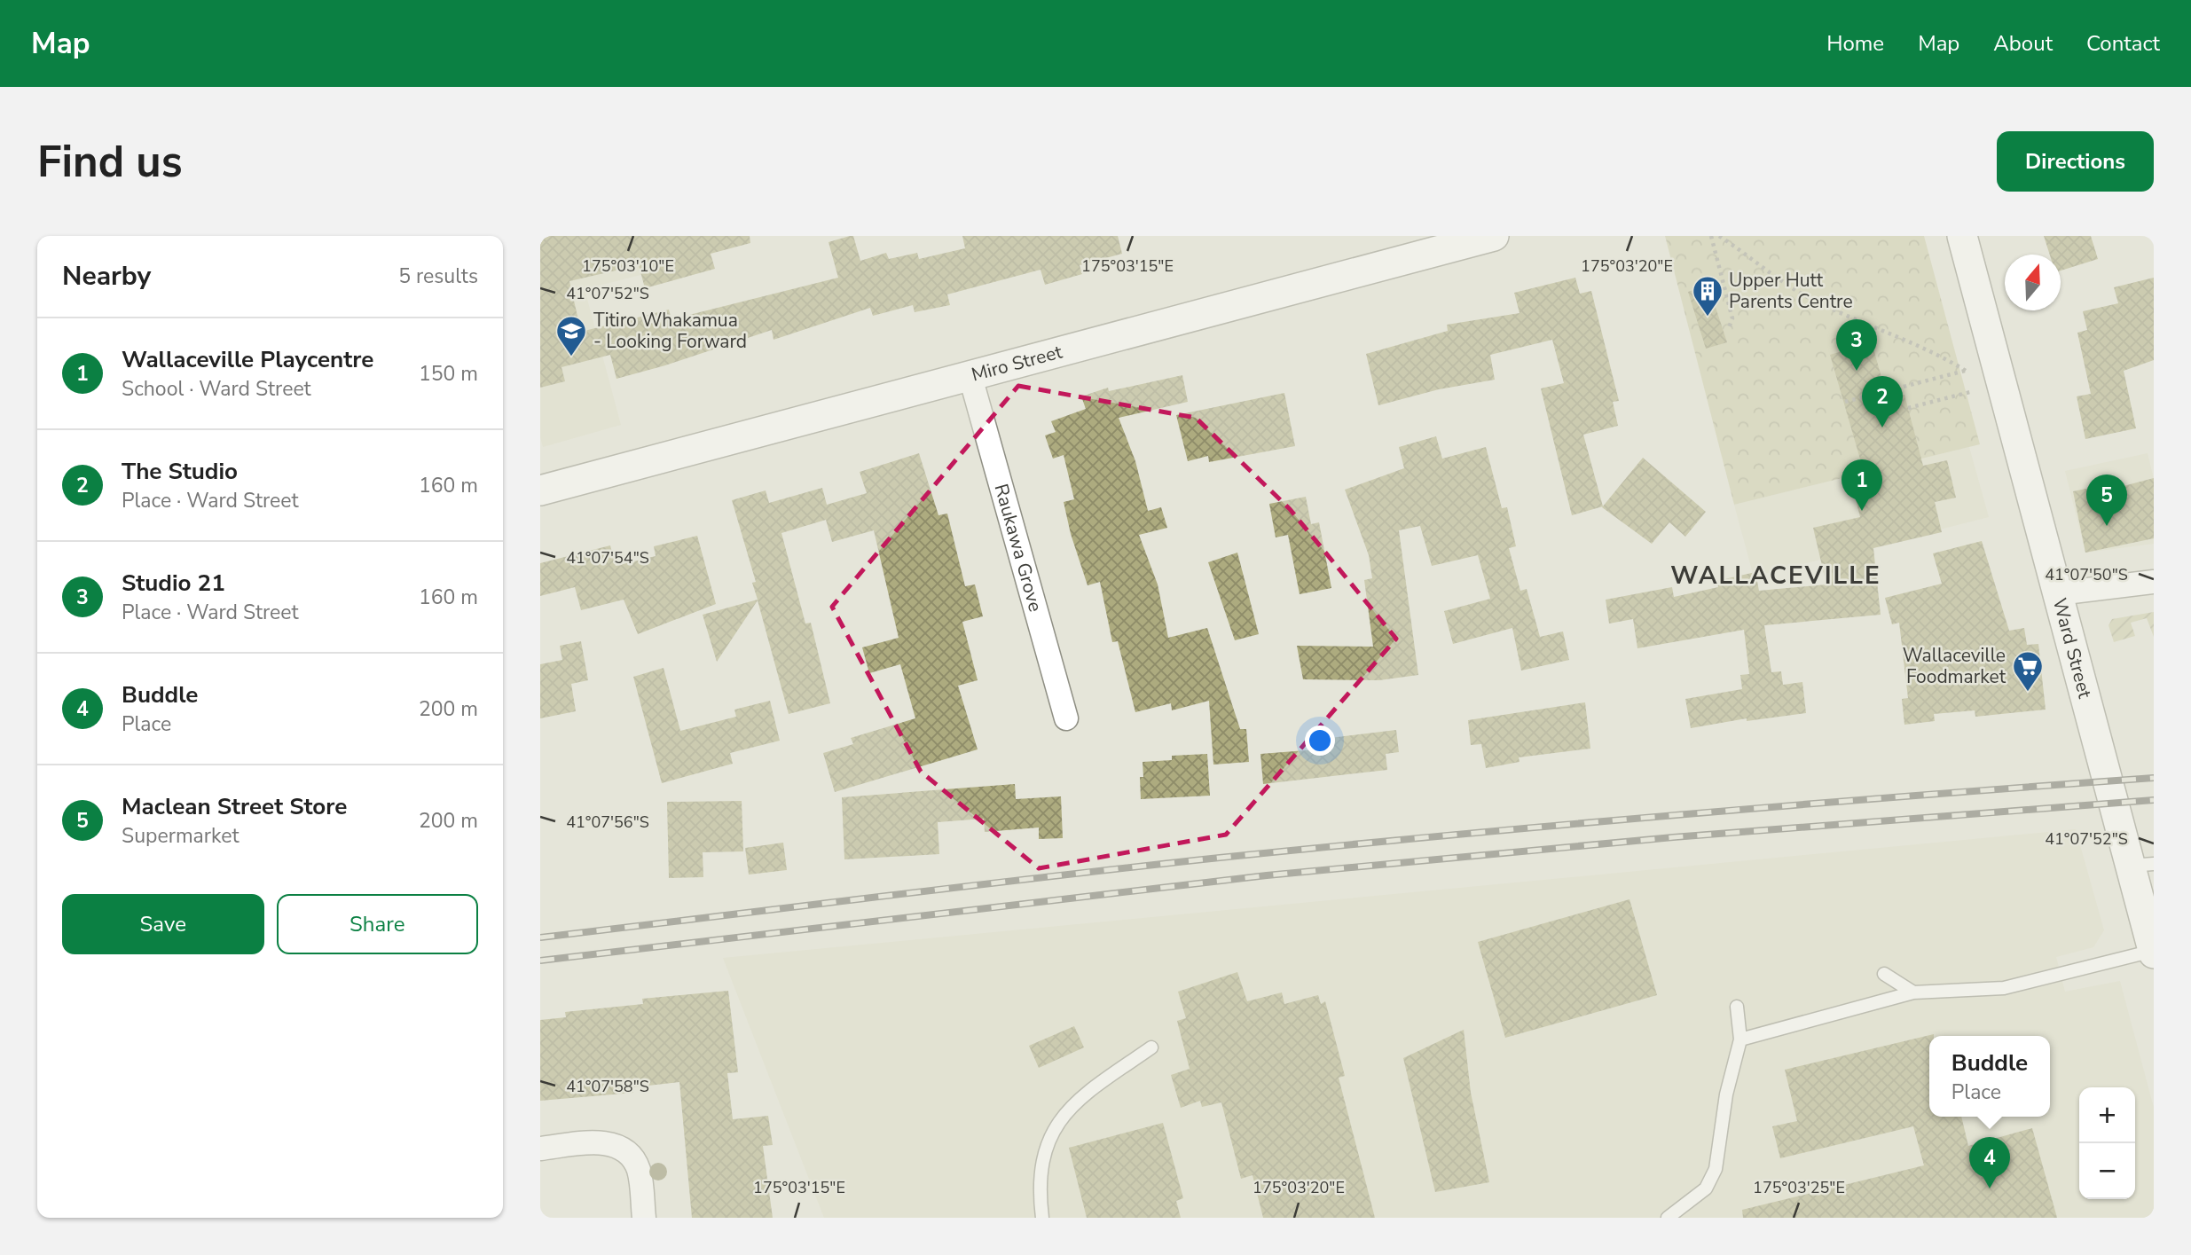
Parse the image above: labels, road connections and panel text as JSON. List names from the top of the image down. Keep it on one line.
{"streets":{"street":["Miro Street","Raukawa Grove","Ward Street"]},"crossings":[["Miro Street","Raukawa Grove"]],"districts":["WALLACEVILLE"],"places":{"building":["Upper Hutt Parents Centre"],"school or university":["Titiro Whakamua - Looking Forward"],"supermarket":["Wallaceville Foodmarket"]},"north":"top","page":{"header":"Map","nav":["Home","Map","About","Contact"],"buttons":["Directions",["Save","Share"]],"title":"Find us","heading":["Nearby","5 results"],"list":[{"mark":"1","name":"Wallaceville Playcentre","note":"School · Ward Street","value":"150 m"},{"mark":"2","name":"The Studio","note":"Place · Ward Street","value":"160 m"},{"mark":"3","name":"Studio 21","note":"Place · Ward Street","value":"160 m"},{"mark":"4","name":"Buddle","note":"Place","value":"200 m"},{"mark":"5","name":"Maclean Street Store","note":"Supermarket","value":"200 m"}],"pins":["3","2","1","5","4"],"popup":["Buddle","Place"],"map_buttons":["+","−"]},"coordinates":["175°03'10\"E","175°03'15\"E","175°03'20\"E","41°07'52\"S","41°07'54\"S","41°07'50\"S","41°07'56\"S","41°07'58\"S","175°03'25\"E"]}
